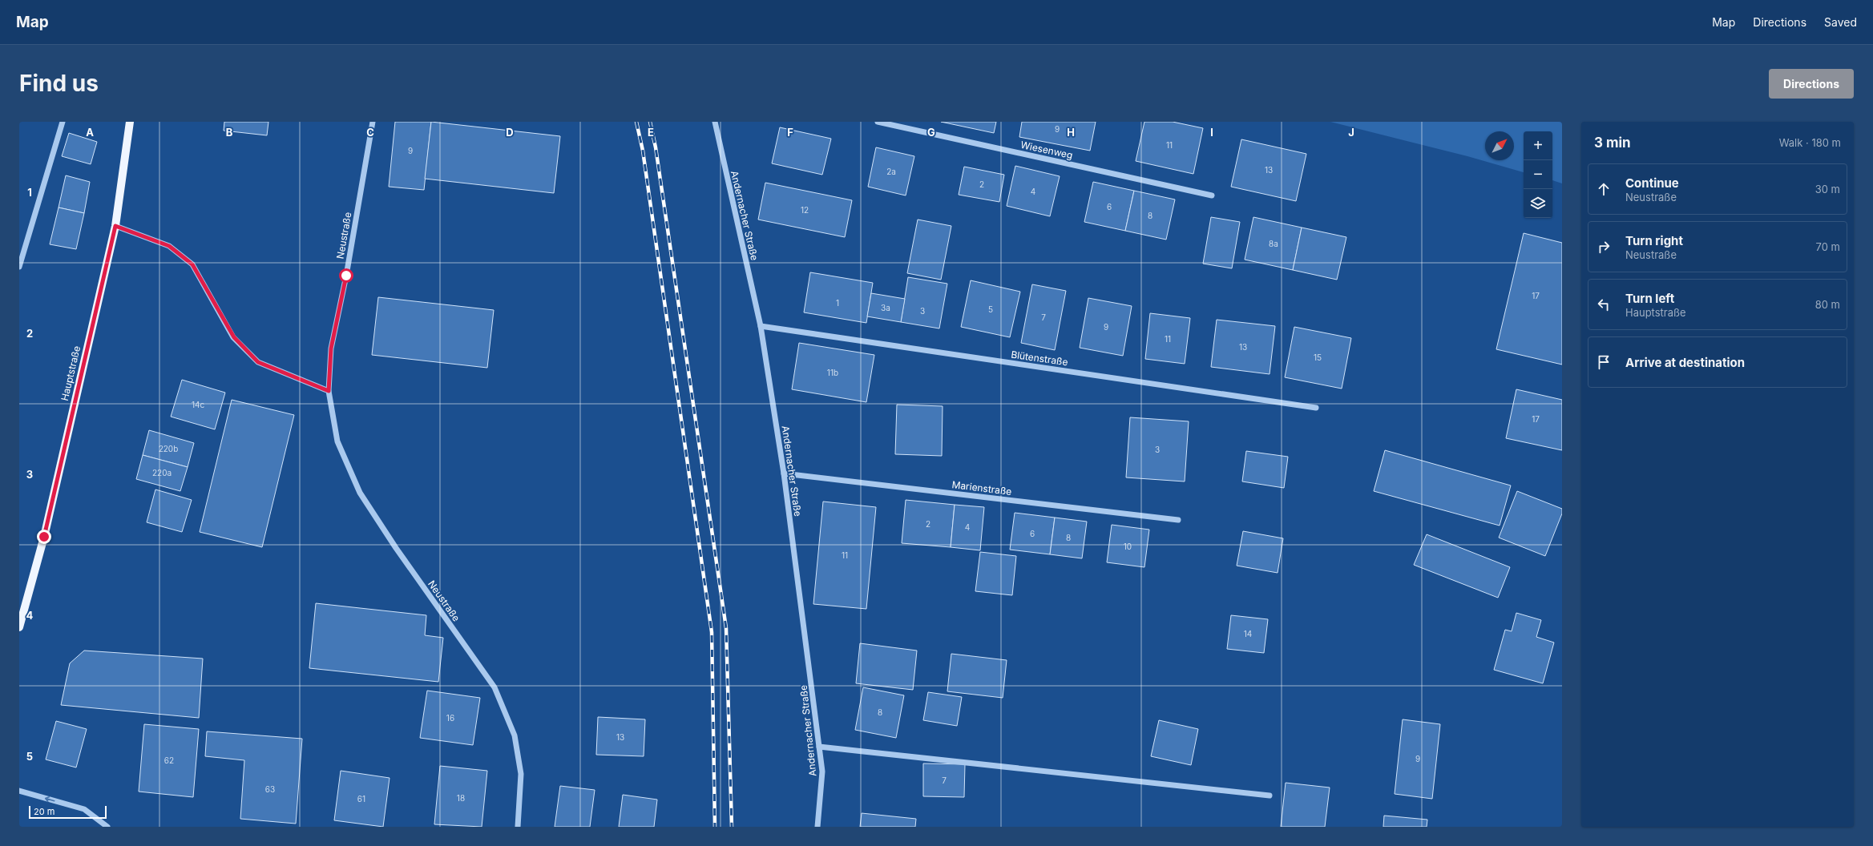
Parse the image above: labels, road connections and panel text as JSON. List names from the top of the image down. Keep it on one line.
{"streets":{"main road":["Hauptstraße"],"street":["Wiesenweg","Andernacher Straße","Neustraße","Blütenstraße","Marienstraße"]},"crossings":[["Andernacher Straße","Blütenstraße"],["Andernacher Straße","Marienstraße"]],"house_numbers":["9","11","9","13","2a","2","4","6","12","8","8a","17","1","3a","5","3","7","9","11","13","15","11b","14c","17","220b","3","220a","2","4","6","8","10","11","14","8","16","13","9","62","7","63","18","61"],"scale_bar":"20 m","north":"top right","page":{"header":"Map","nav":["Map","Directions","Saved"],"buttons":"Directions","title":"Find us","heading":["3 min","Walk · 180 m"],"map_buttons":["+","−"],"list":[["Continue","Neustraße","30 m"],["Turn right","Neustraße","70 m"],["Turn left","Hauptstraße","80 m"],"Arrive at destination"],"scale":"20 m"},"grid":{"columns":["A","B","C","D","E","F","G","H","I","J"],"rows":["1","2","3","4","5"]}}
